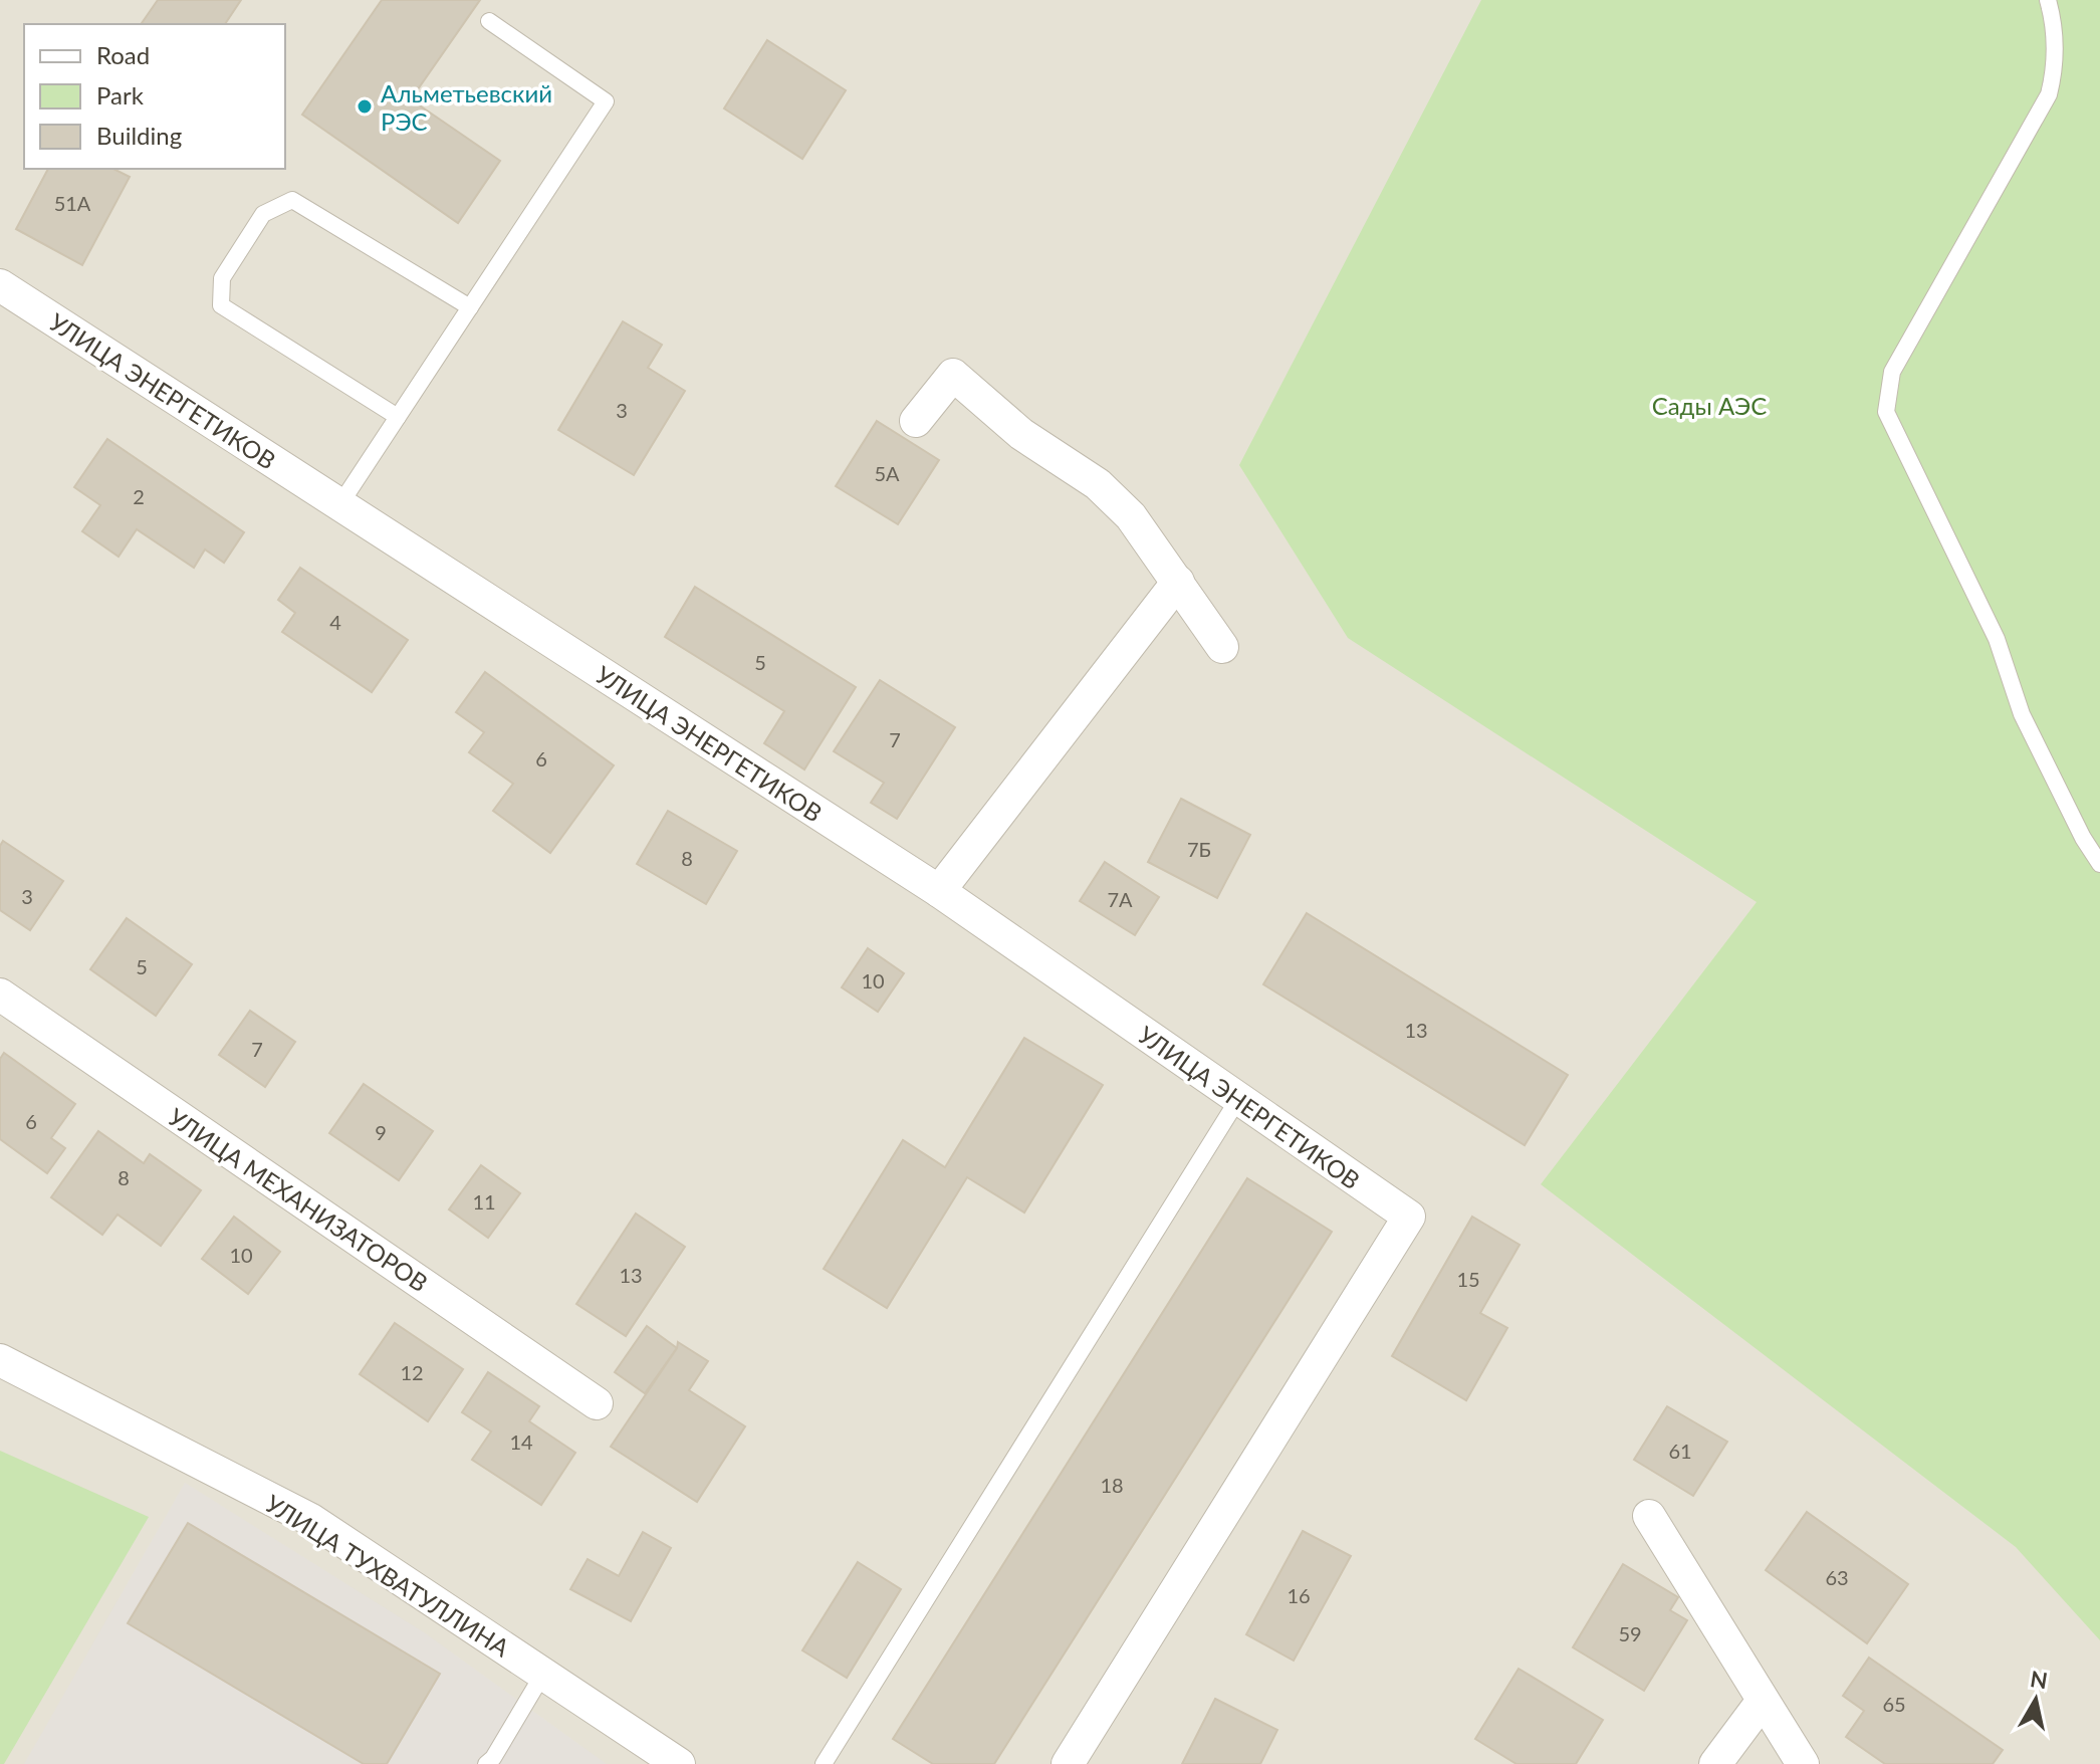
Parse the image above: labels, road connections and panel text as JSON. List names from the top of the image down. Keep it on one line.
{"streets":{"street":["УЛИЦА ЭНЕРГЕТИКОВ","УЛИЦА МЕХАНИЗАТОРОВ","УЛИЦА ТУХВАТУЛЛИНА"]},"parks":["Сады АЭС"],"places":["Альметьевский РЭС"],"house_numbers":["51А","3","5А","2","4","5","7","6","7Б","8","3","7А","5","10","13","7","6","9","8","11","10","13","15","12","14","61","18","63","16","59","65"],"legend":["Road","Park","Building"],"north":"top"}
